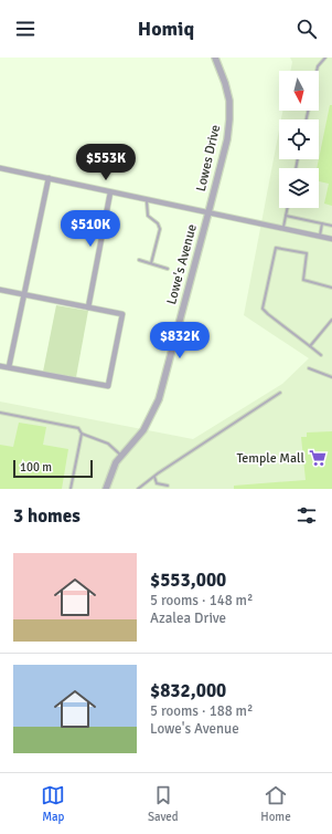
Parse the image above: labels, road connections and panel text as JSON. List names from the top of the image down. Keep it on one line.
{"streets":{"street":["Lowes Drive","Lowe's Avenue"]},"crossings":[["Lowes Drive","Lowe's Avenue"]],"places":{"supermarket":["Temple Mall"]},"scale_bar":"100 m","north":"bottom","page":{"header":"Homiq","price":["$553K","$510K","$832K"],"scale":"100 m","heading":"3 homes","list":[{"name":"$553,000","note":"5 rooms · 148 m² · Azalea Drive"},{"name":"$832,000","note":"5 rooms · 188 m² · Lowe's Avenue"}],"tabs":["Map","Saved","Home"]}}
